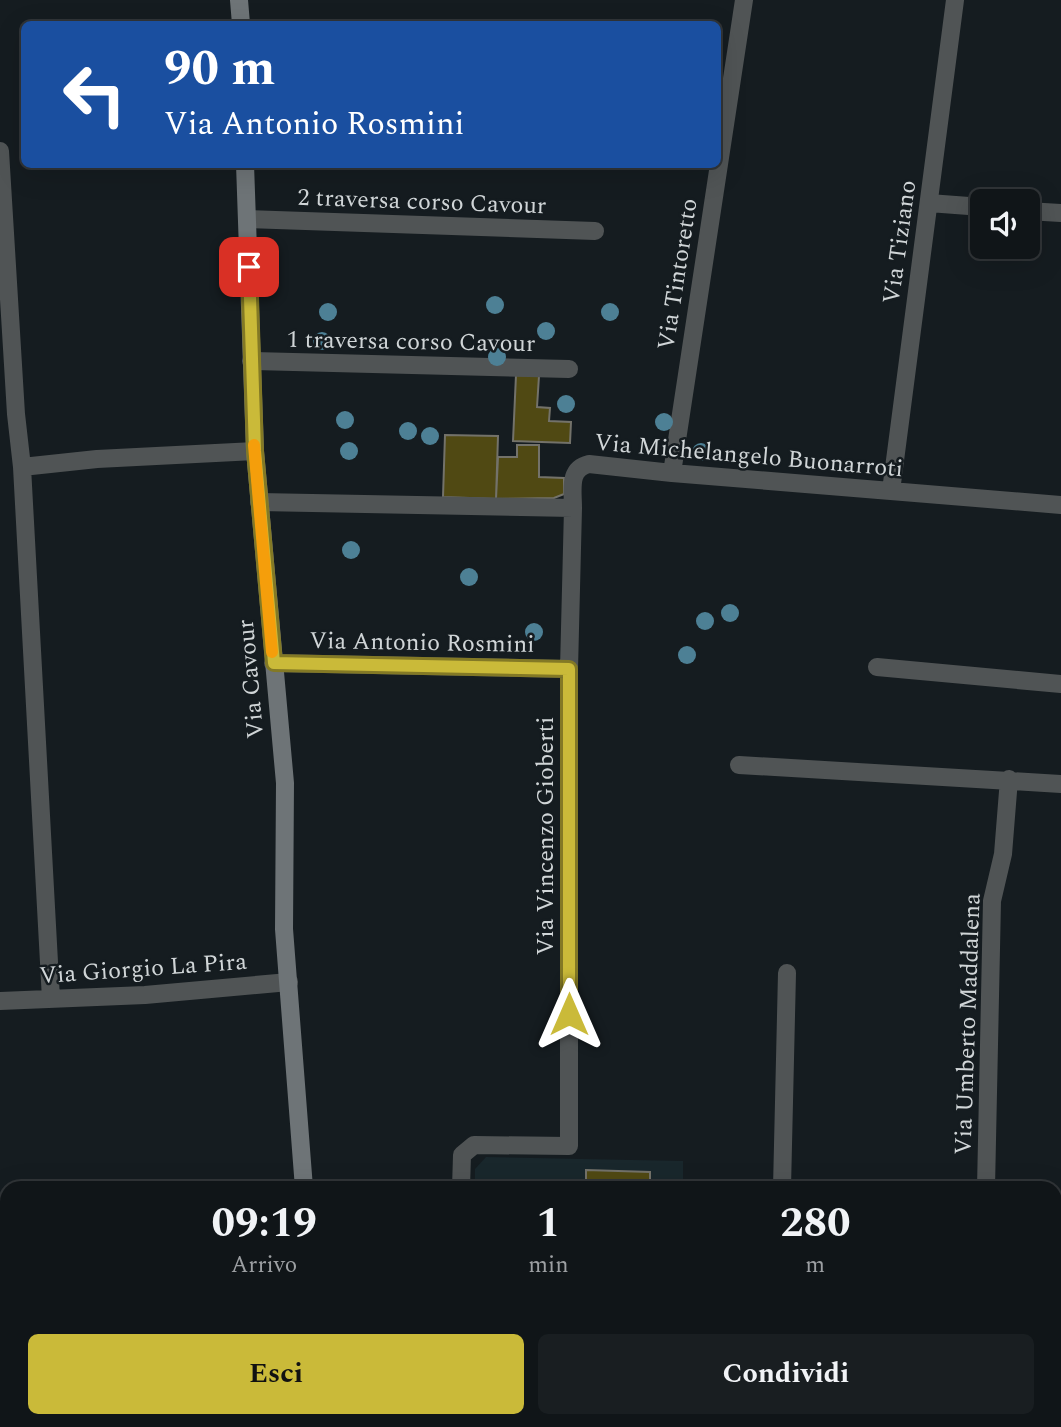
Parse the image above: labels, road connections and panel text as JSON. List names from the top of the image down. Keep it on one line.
{"streets":{"street":["2 traversa corso Cavour","Via Tiziano","Via Tintoretto","1 traversa corso Cavour","Via Michelangelo Buonarroti","Via Antonio Rosmini","Via Cavour","Via Vincenzo Gioberti","Via Giorgio La Pira","Via Umberto Maddalena"]},"crossings":[["2 traversa corso Cavour","Via Cavour"],["Via Tiziano","Via Michelangelo Buonarroti"],["Via Tintoretto","Via Michelangelo Buonarroti"],["1 traversa corso Cavour","Via Cavour"],["Via Michelangelo Buonarroti","Via Vincenzo Gioberti"],["Via Antonio Rosmini","Via Cavour"],["Via Antonio Rosmini","Via Vincenzo Gioberti"],["Via Cavour","Via Giorgio La Pira"]],"page":{"turn":["90 m","Via Antonio Rosmini"],"eta":["09:19","Arrivo","1","min","280","m"],"buttons":["Esci","Condividi"]}}
